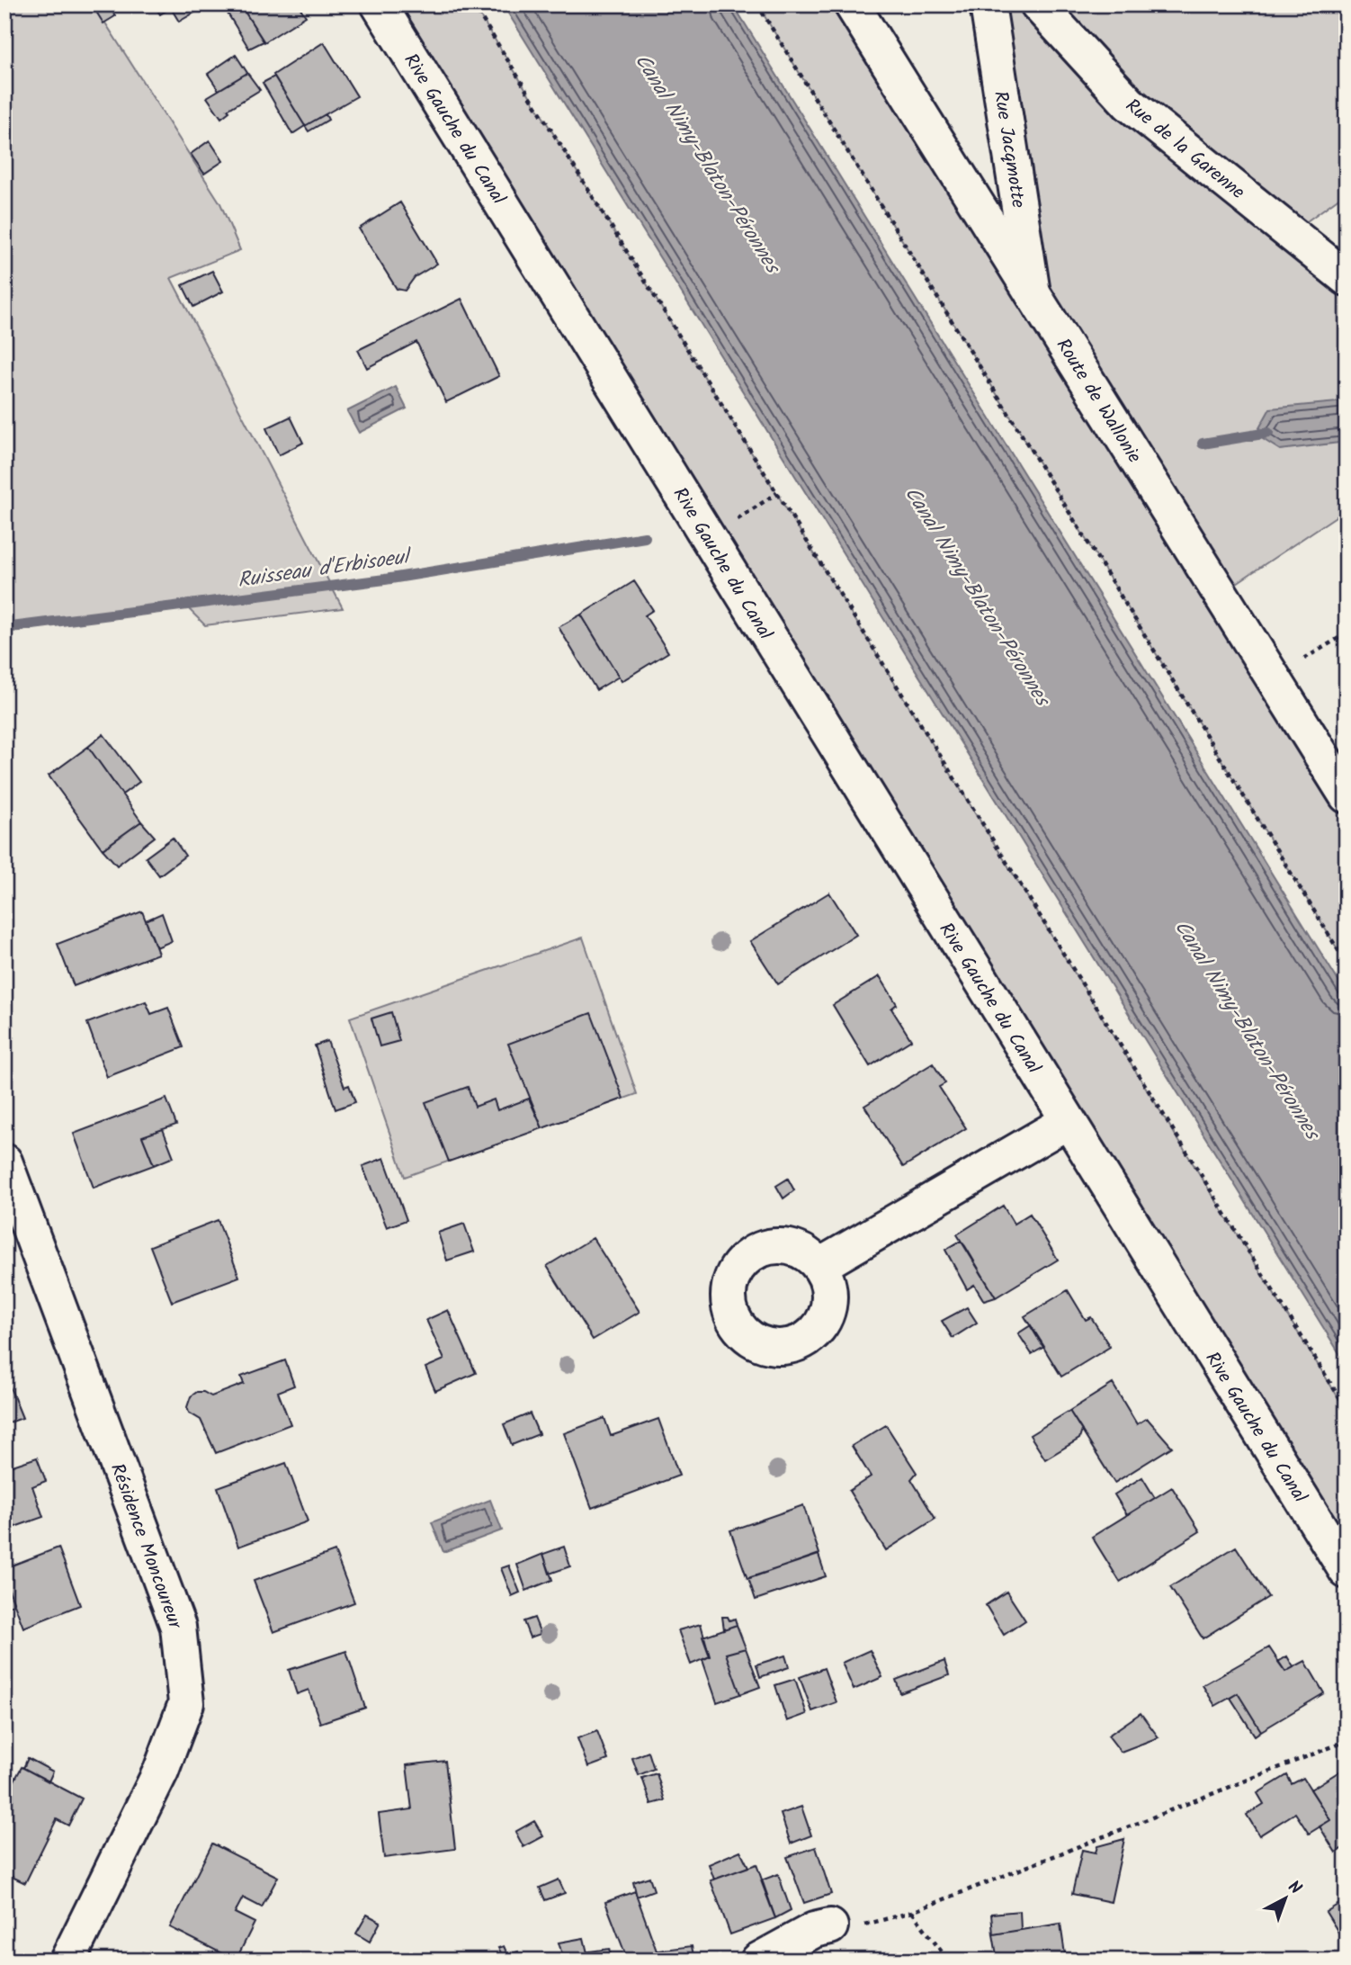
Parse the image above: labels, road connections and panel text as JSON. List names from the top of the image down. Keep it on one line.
{"streets":{"street":["Rive Gauche du Canal","Rue de la Garenne","Rue Jacqmotte","Route de Wallonie","Résidence Moncoureur"]},"crossings":[["Rue Jacqmotte","Route de Wallonie"]],"water":["Canal Nimy-Blaton-Péronnes","Ruisseau d'Erbisoeul"],"north":"top right"}
